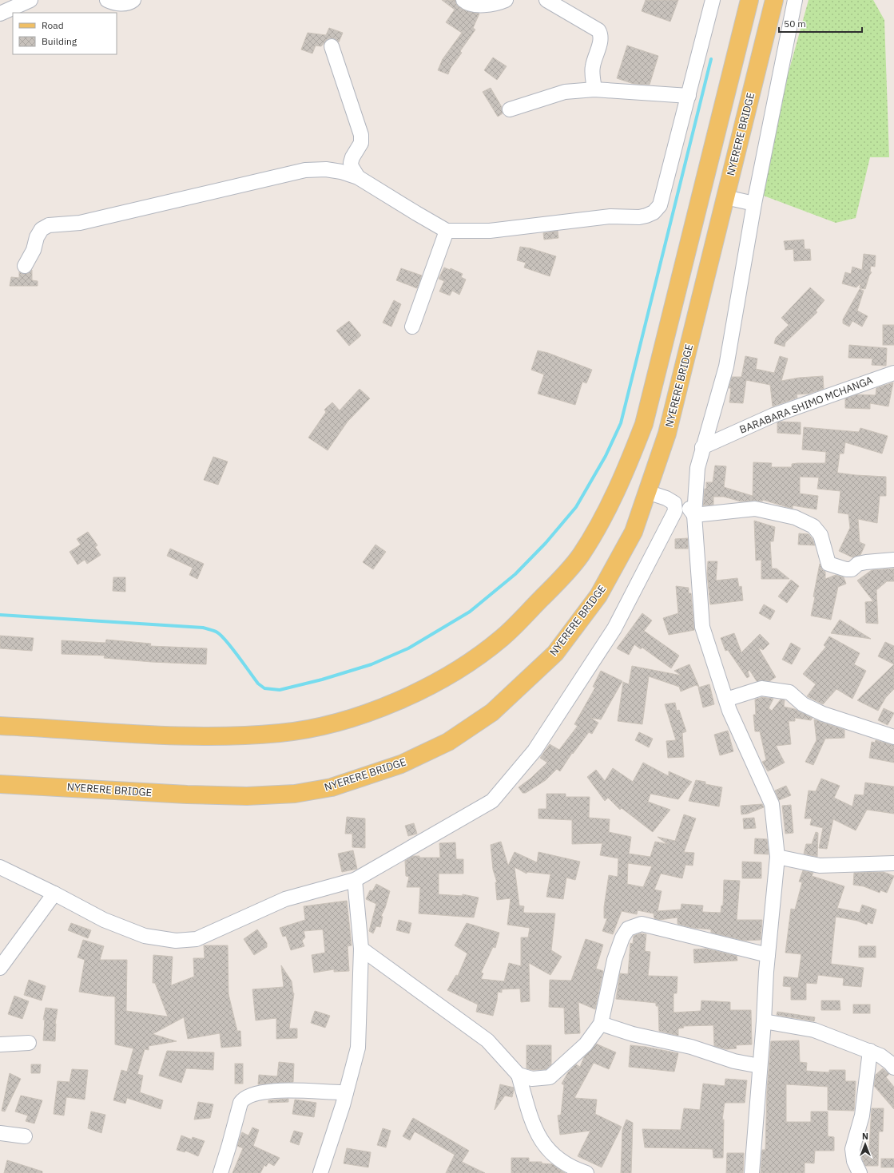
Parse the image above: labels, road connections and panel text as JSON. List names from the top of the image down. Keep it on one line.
{"streets":{"main road":["NYERERE BRIDGE"],"street":["BARABARA SHIMO MCHANGA"]},"legend":["Road","Building"],"scale_bar":"50 m","north":"top"}
